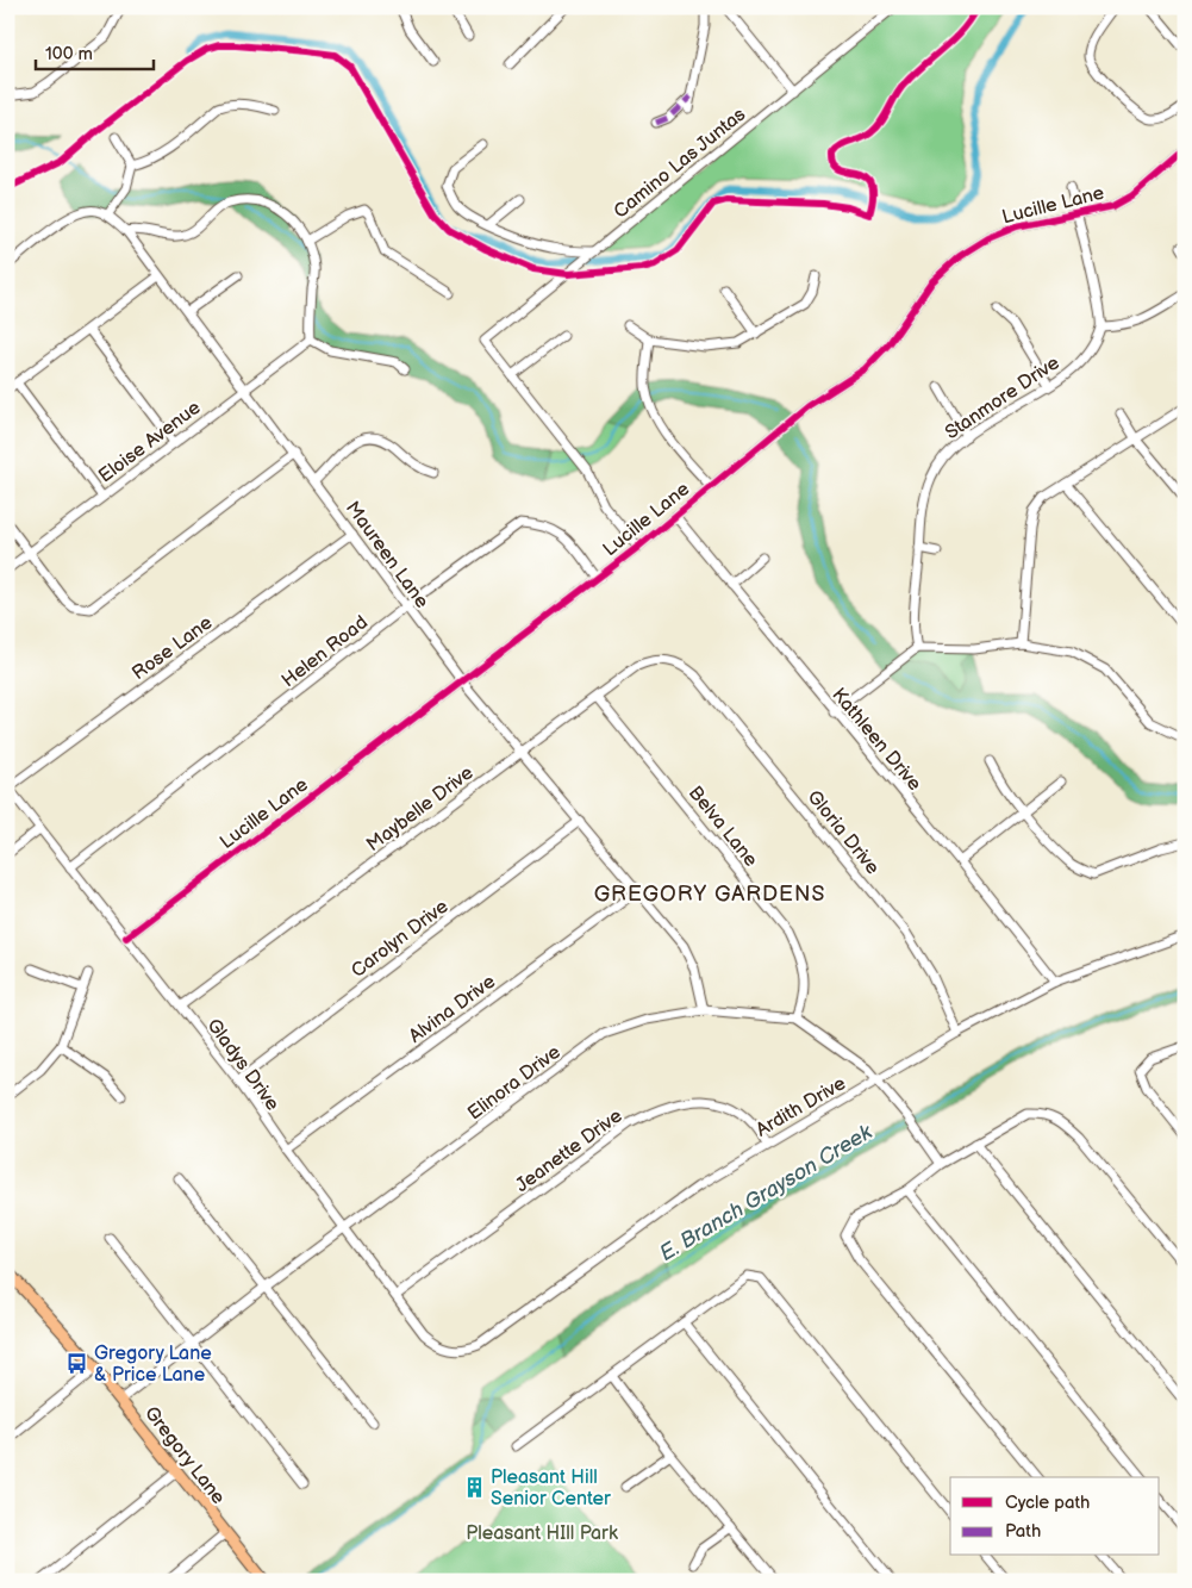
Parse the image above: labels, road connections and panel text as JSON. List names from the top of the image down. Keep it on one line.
{"streets":{"main road":["Gregory Lane"],"street":["Camino Las Juntas","Lucille Lane","Stanmore Drive","Eloise Avenue","Maureen Lane","Rose Lane","Helen Road","Kathleen Drive","Maybelle Drive","Belva Lane","Gloria Drive","Carolyn Drive","Alvina Drive","Gladys Drive","Elinora Drive","Ardith Drive","Jeanette Drive"]},"crossings":[["Lucille Lane","Maureen Lane"],["Lucille Lane","Helen Road"],["Lucille Lane","Kathleen Drive"],["Lucille Lane","Gladys Drive"],["Eloise Avenue","Maureen Lane"],["Maureen Lane","Rose Lane"],["Maureen Lane","Helen Road"],["Maureen Lane","Maybelle Drive"],["Maureen Lane","Carolyn Drive"],["Maureen Lane","Alvina Drive"],["Maureen Lane","Elinora Drive"],["Rose Lane","Gladys Drive"],["Helen Road","Gladys Drive"],["Kathleen Drive","Ardith Drive"],["Maybelle Drive","Belva Lane"],["Maybelle Drive","Gloria Drive"],["Maybelle Drive","Gladys Drive"],["Belva Lane","Elinora Drive"],["Gloria Drive","Ardith Drive"],["Carolyn Drive","Gladys Drive"],["Alvina Drive","Gladys Drive"],["Gladys Drive","Elinora Drive"],["Gladys Drive","Ardith Drive"],["Gladys Drive","Jeanette Drive"],["Elinora Drive","Gregory Lane"],["Ardith Drive","Jeanette Drive"]],"districts":["GREGORY GARDENS"],"water":["E. Branch Grayson Creek"],"parks":["Pleasant HIll Park"],"places":{"bus stop":["Gregory Lane & Price Lane"],"building":["Pleasant Hill Senior Center"]},"legend":["Cycle path","Path"],"scale_bar":"100 m"}
